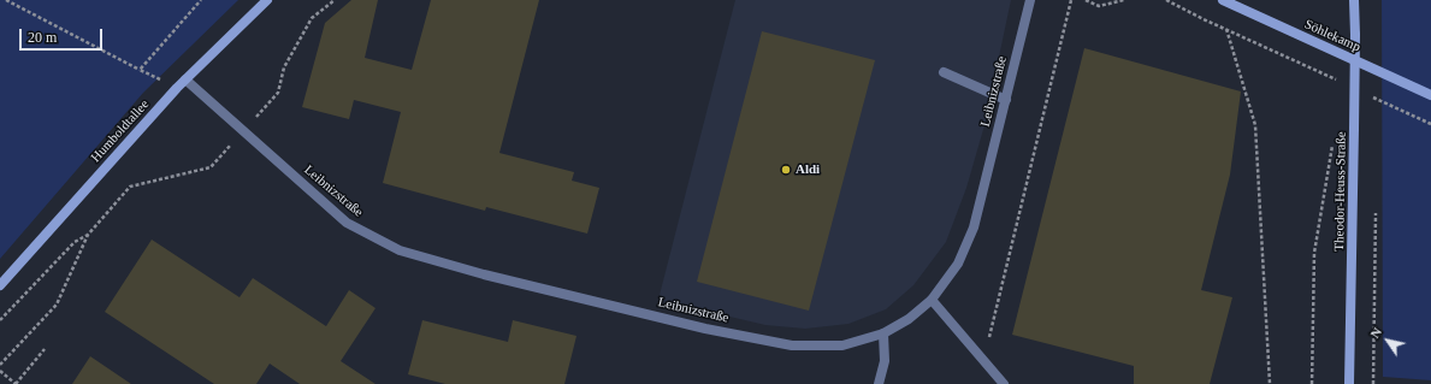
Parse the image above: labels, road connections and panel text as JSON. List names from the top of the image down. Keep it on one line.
{"streets":{"street":["Söhlekamp","Leibnizstraße","Humboldtallee","Theodor-Heuss-Straße"]},"crossings":[["Leibnizstraße","Humboldtallee"]],"places":["Aldi"],"scale_bar":"20 m","north":"top left"}
